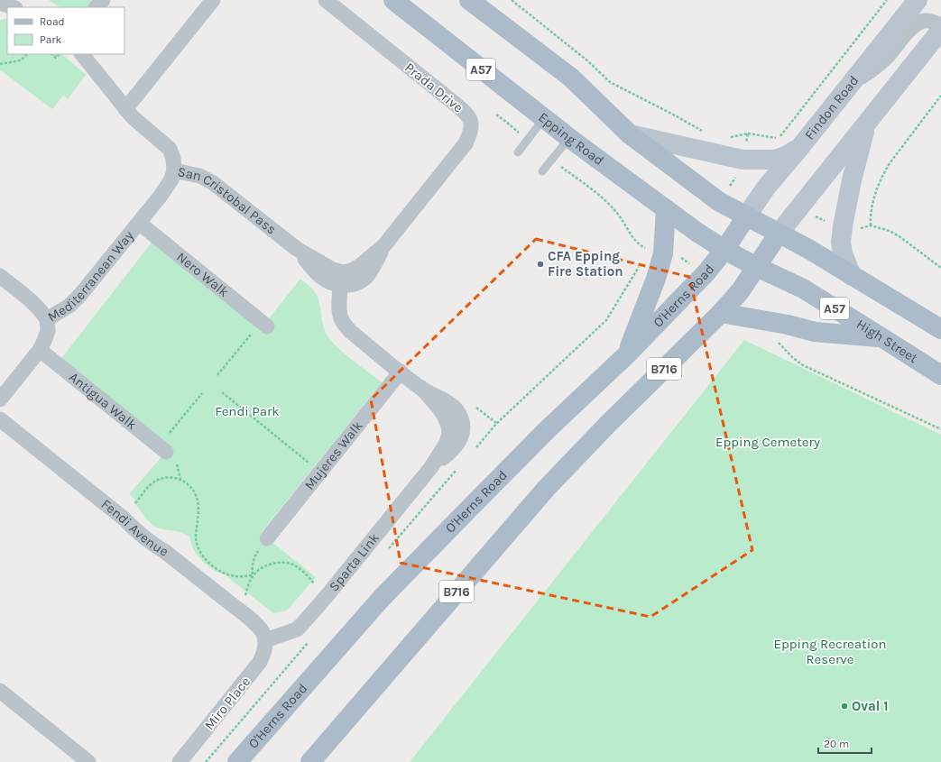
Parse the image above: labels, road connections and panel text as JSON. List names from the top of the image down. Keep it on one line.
{"streets":{"main road":["A57","Findon Road","Epping Road","O'Herns Road","High Street","B716"],"street":["Prada Drive","San Cristobal Pass","Nero Walk","Mediterranean Way","Antigua Walk","Mujeres Walk","Fendi Avenue","Sparta Link","Miro Place"]},"crossings":[["A57","Findon Road"],["A57","O'Herns Road"],["Prada Drive","San Cristobal Pass"],["Prada Drive","Sparta Link"],["Findon Road","O'Herns Road"],["Epping Road","O'Herns Road"],["Epping Road","High Street"],["Epping Road","B716"],["San Cristobal Pass","Mediterranean Way"],["San Cristobal Pass","Sparta Link"],["Nero Walk","Mediterranean Way"],["Mediterranean Way","Antigua Walk"],["High Street","B716"],["Mujeres Walk","Sparta Link"],["Fendi Avenue","Sparta Link"],["Fendi Avenue","Miro Place"],["Sparta Link","Miro Place"]],"parks":["Fendi Park","Epping Cemetery","Epping Recreation Reserve"],"places":["CFA Epping Fire Station","Oval 1"],"legend":["Road","Park"],"scale_bar":"20 m"}
